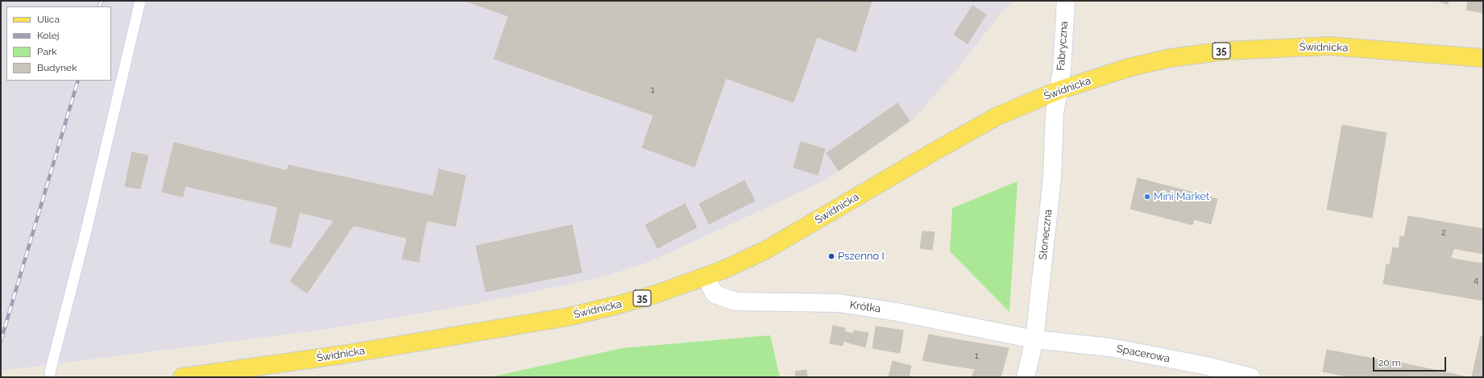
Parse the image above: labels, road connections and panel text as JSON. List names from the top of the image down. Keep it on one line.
{"streets":{"main road":["Świdnicka","35"],"street":["Fabryczna","Słoneczna","Krótka","Spacerowa"]},"crossings":[["Fabryczna","Świdnicka"],["Fabryczna","Słoneczna"],["Świdnicka","Słoneczna"],["Świdnicka","Krótka"],["Słoneczna","Krótka"],["Słoneczna","Spacerowa"],["Krótka","Spacerowa"]],"places":["Mini Market","Pszenno I"],"house_numbers":["1","2","4","1"],"legend":["Ulica","Kolej","Park","Budynek"],"scale_bar":"20 m"}
